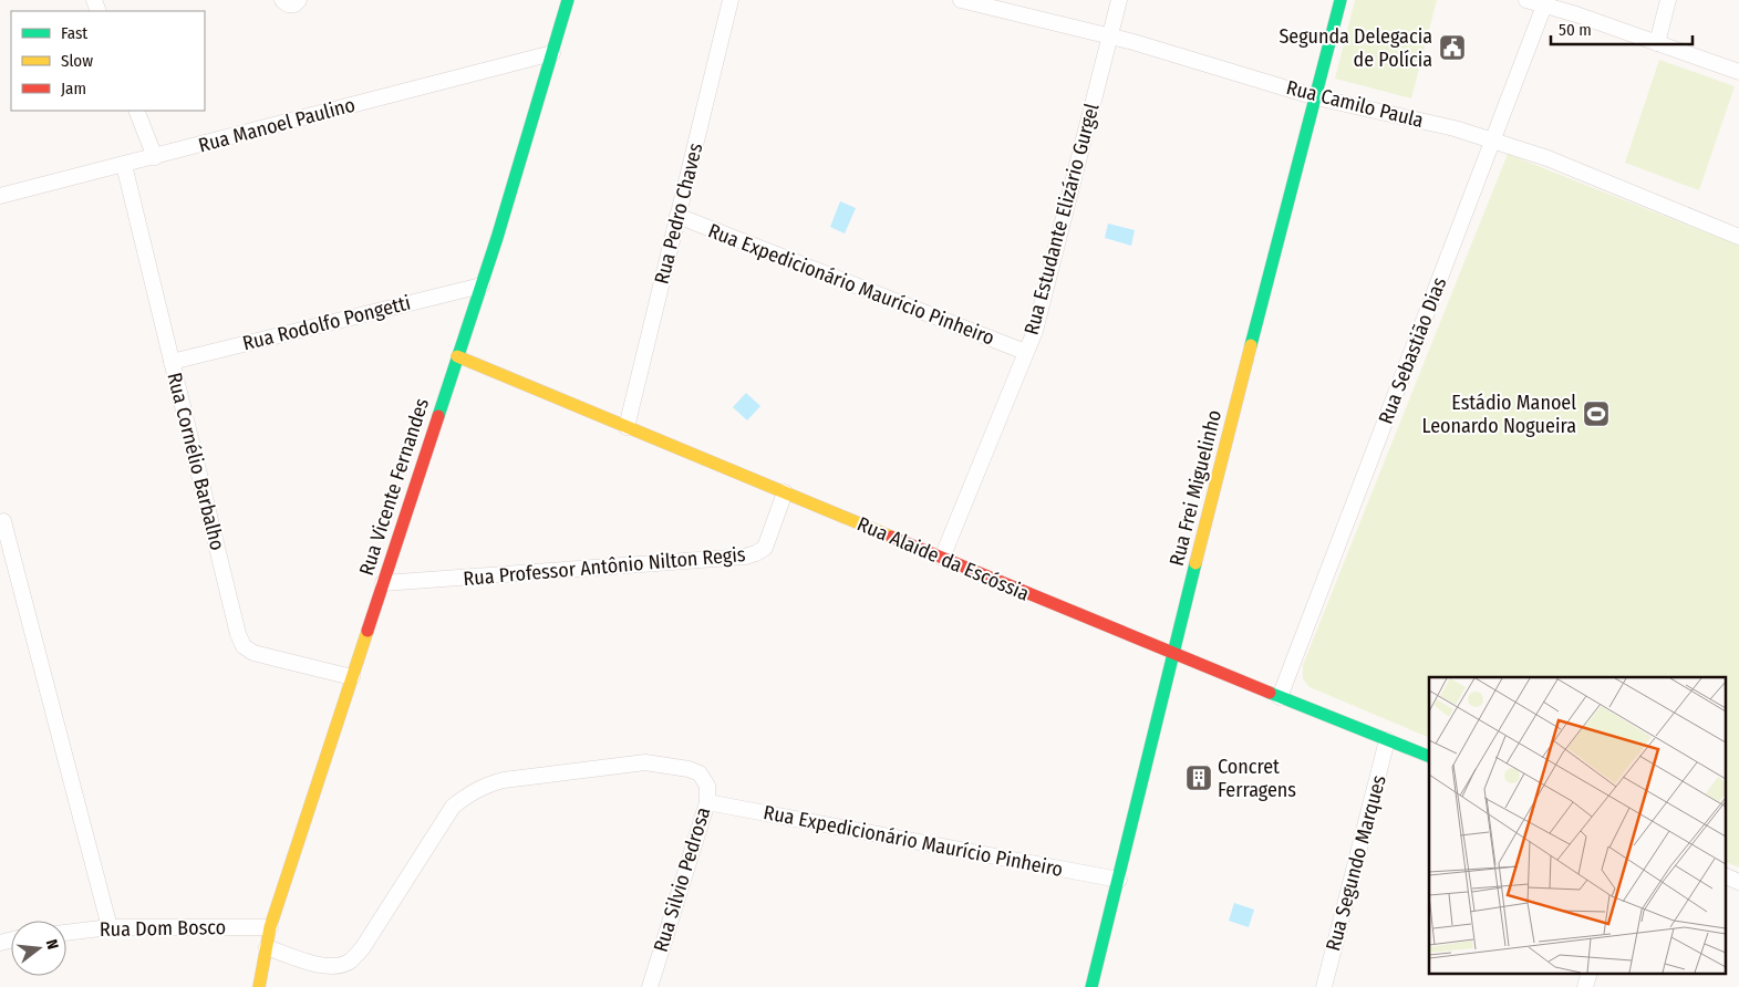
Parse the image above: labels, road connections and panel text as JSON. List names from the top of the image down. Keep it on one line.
{"streets":{"street":["Rua Camilo Paula","Rua Manoel Paulino","Rua Pedro Chaves","Rua Estudante Elizário Gurgel","Rua Expedicionário Maurício Pinheiro","Rua Rodolfo Pongetti","Rua Sebastião Dias","Rua Cornélio Barbalho","Rua Vicente Fernandes","Rua Frei Miguelinho","Rua Alaide da Escóssia","Rua Professor Antônio Nilton Regis","Rua Segundo Marques","Rua Silvio Pedrosa","Rua Dom Bosco"]},"crossings":[["Rua Camilo Paula","Rua Estudante Elizário Gurgel"],["Rua Camilo Paula","Rua Sebastião Dias"],["Rua Camilo Paula","Rua Frei Miguelinho"],["Rua Manoel Paulino","Rua Cornélio Barbalho"],["Rua Manoel Paulino","Rua Vicente Fernandes"],["Rua Pedro Chaves","Rua Expedicionário Maurício Pinheiro"],["Rua Pedro Chaves","Rua Alaide da Escóssia"],["Rua Estudante Elizário Gurgel","Rua Expedicionário Maurício Pinheiro"],["Rua Estudante Elizário Gurgel","Rua Alaide da Escóssia"],["Rua Expedicionário Maurício Pinheiro","Rua Frei Miguelinho"],["Rua Expedicionário Maurício Pinheiro","Rua Silvio Pedrosa"],["Rua Rodolfo Pongetti","Rua Cornélio Barbalho"],["Rua Rodolfo Pongetti","Rua Vicente Fernandes"],["Rua Sebastião Dias","Rua Alaide da Escóssia"],["Rua Cornélio Barbalho","Rua Vicente Fernandes"],["Rua Vicente Fernandes","Rua Alaide da Escóssia"],["Rua Vicente Fernandes","Rua Professor Antônio Nilton Regis"],["Rua Vicente Fernandes","Rua Silvio Pedrosa"],["Rua Vicente Fernandes","Rua Dom Bosco"],["Rua Frei Miguelinho","Rua Alaide da Escóssia"],["Rua Alaide da Escóssia","Rua Professor Antônio Nilton Regis"],["Rua Alaide da Escóssia","Rua Segundo Marques"]],"places":{"public building":["Segunda Delegacia de Polícia"],"sports":["Estádio Manoel Leonardo Nogueira"],"building":["Concret Ferragens"]},"legend":["Fast","Slow","Jam"],"scale_bar":"50 m","north":"right"}
